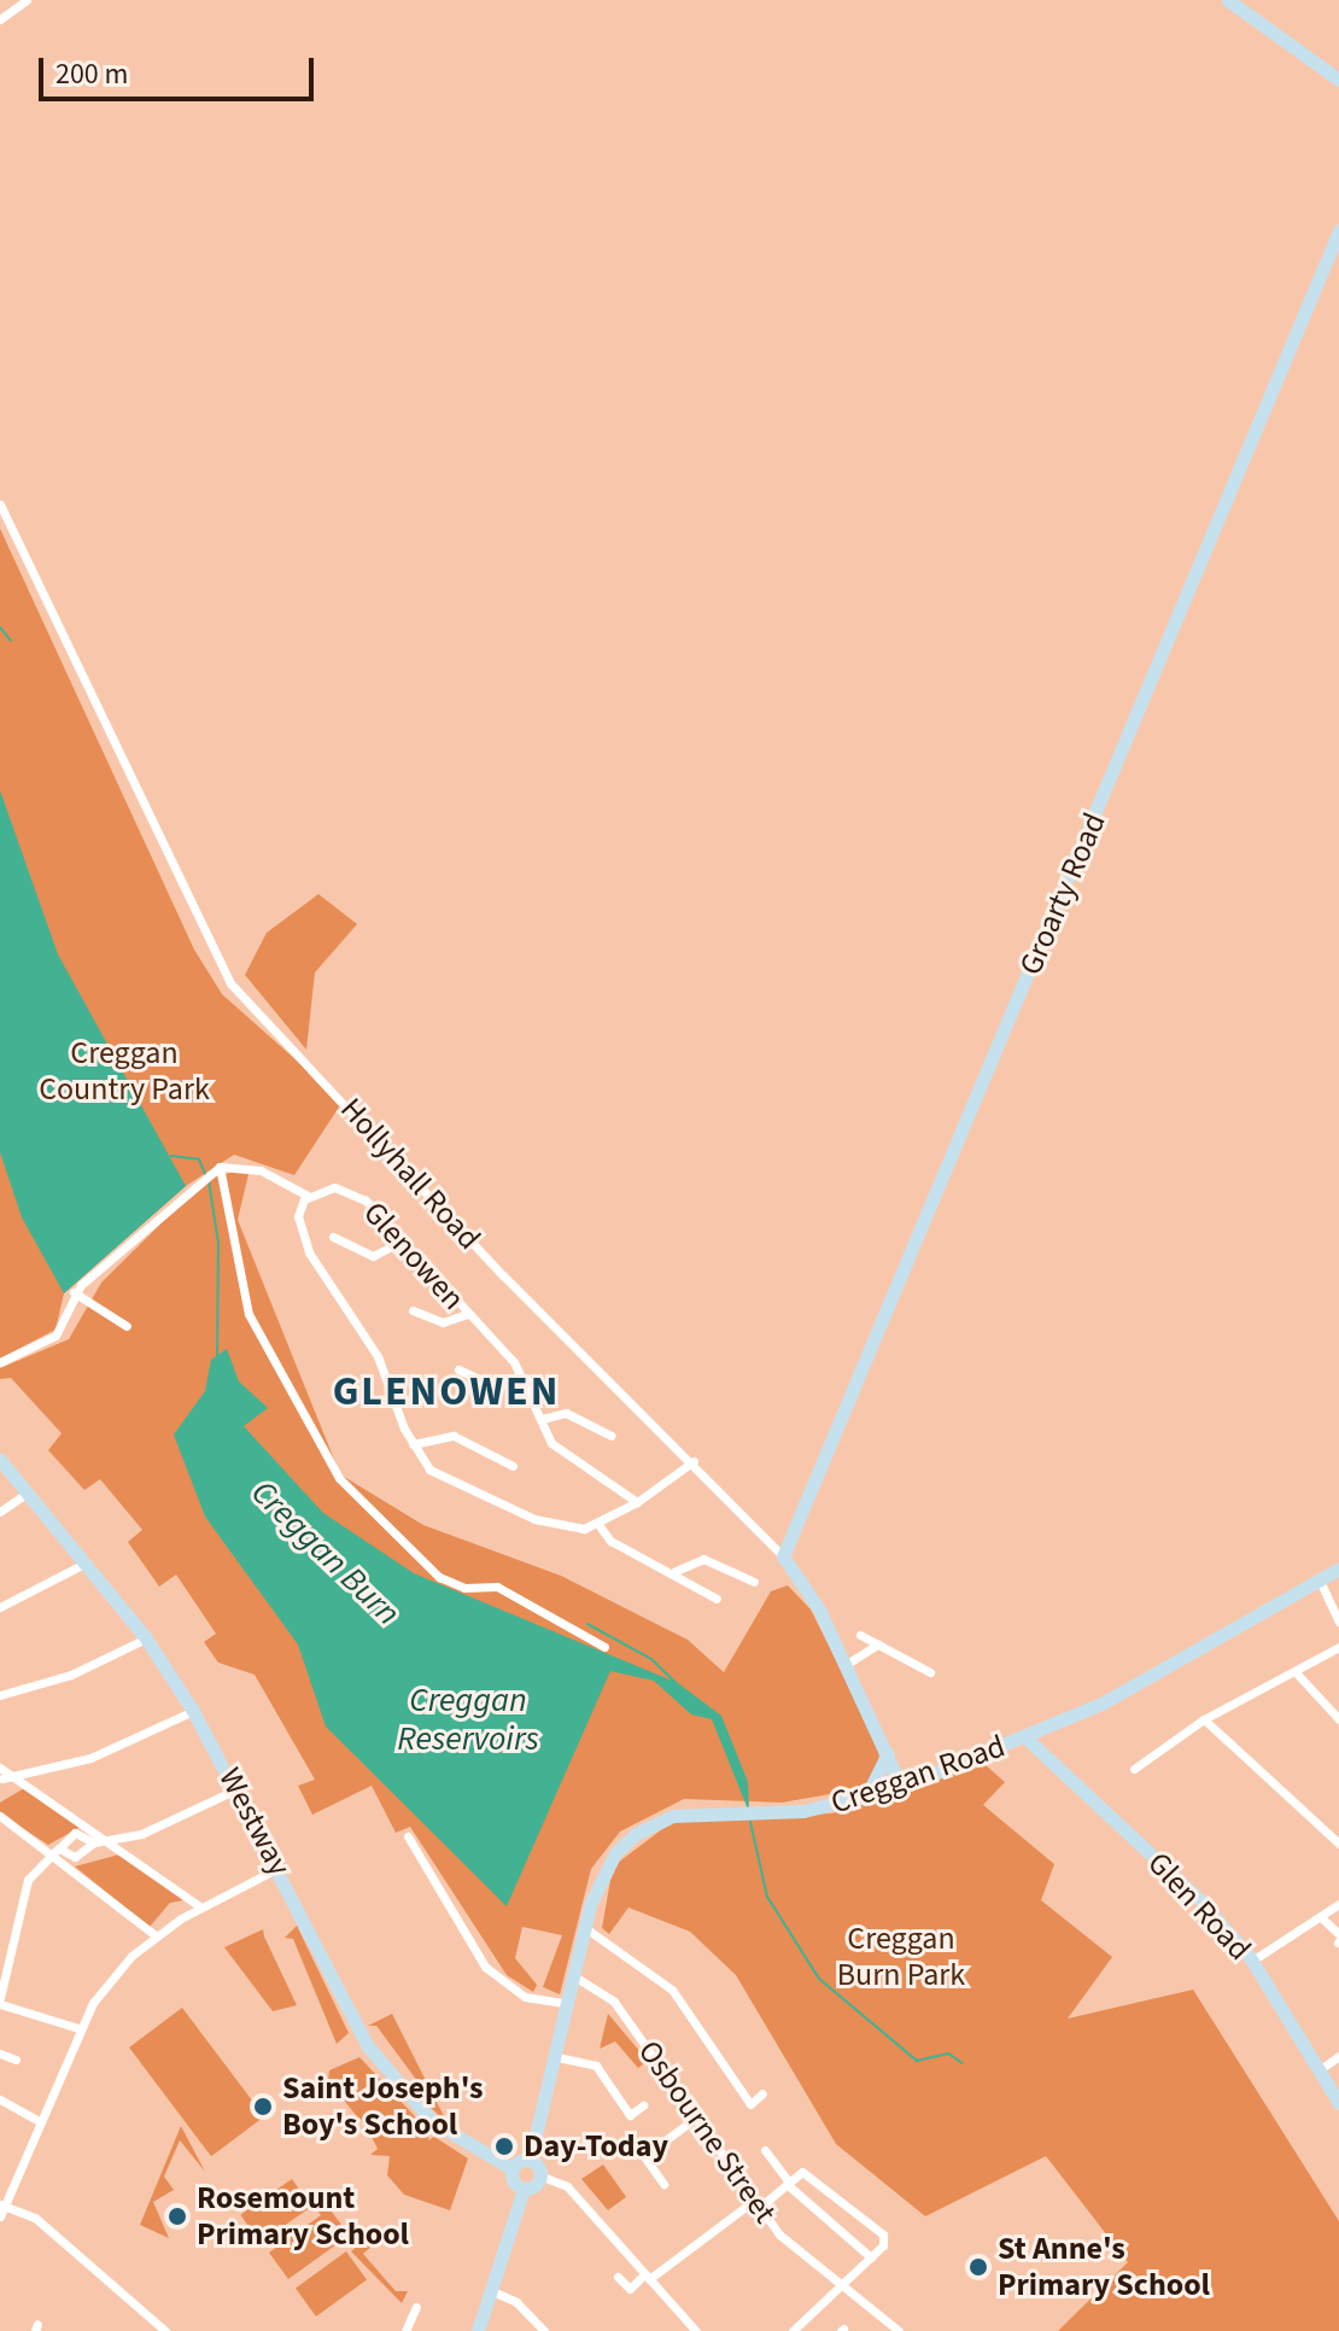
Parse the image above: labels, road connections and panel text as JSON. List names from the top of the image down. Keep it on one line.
{"streets":{"street":["Groarty Road","Hollyhall Road","Glenowen","Creggan Road","Westway","Glen Road","Osbourne Street"]},"crossings":[["Groarty Road","Hollyhall Road"],["Hollyhall Road","Creggan Road"],["Creggan Road","Glen Road"],["Creggan Road","Osbourne Street"]],"districts":["GLENOWEN"],"water":["Creggan Burn","Creggan Reservoirs"],"parks":["Creggan Country Park","Creggan Burn Park"],"places":["Saint Joseph's Boy's School","Day-Today","Rosemount Primary School","St Anne's Primary School"],"scale_bar":"200 m"}
